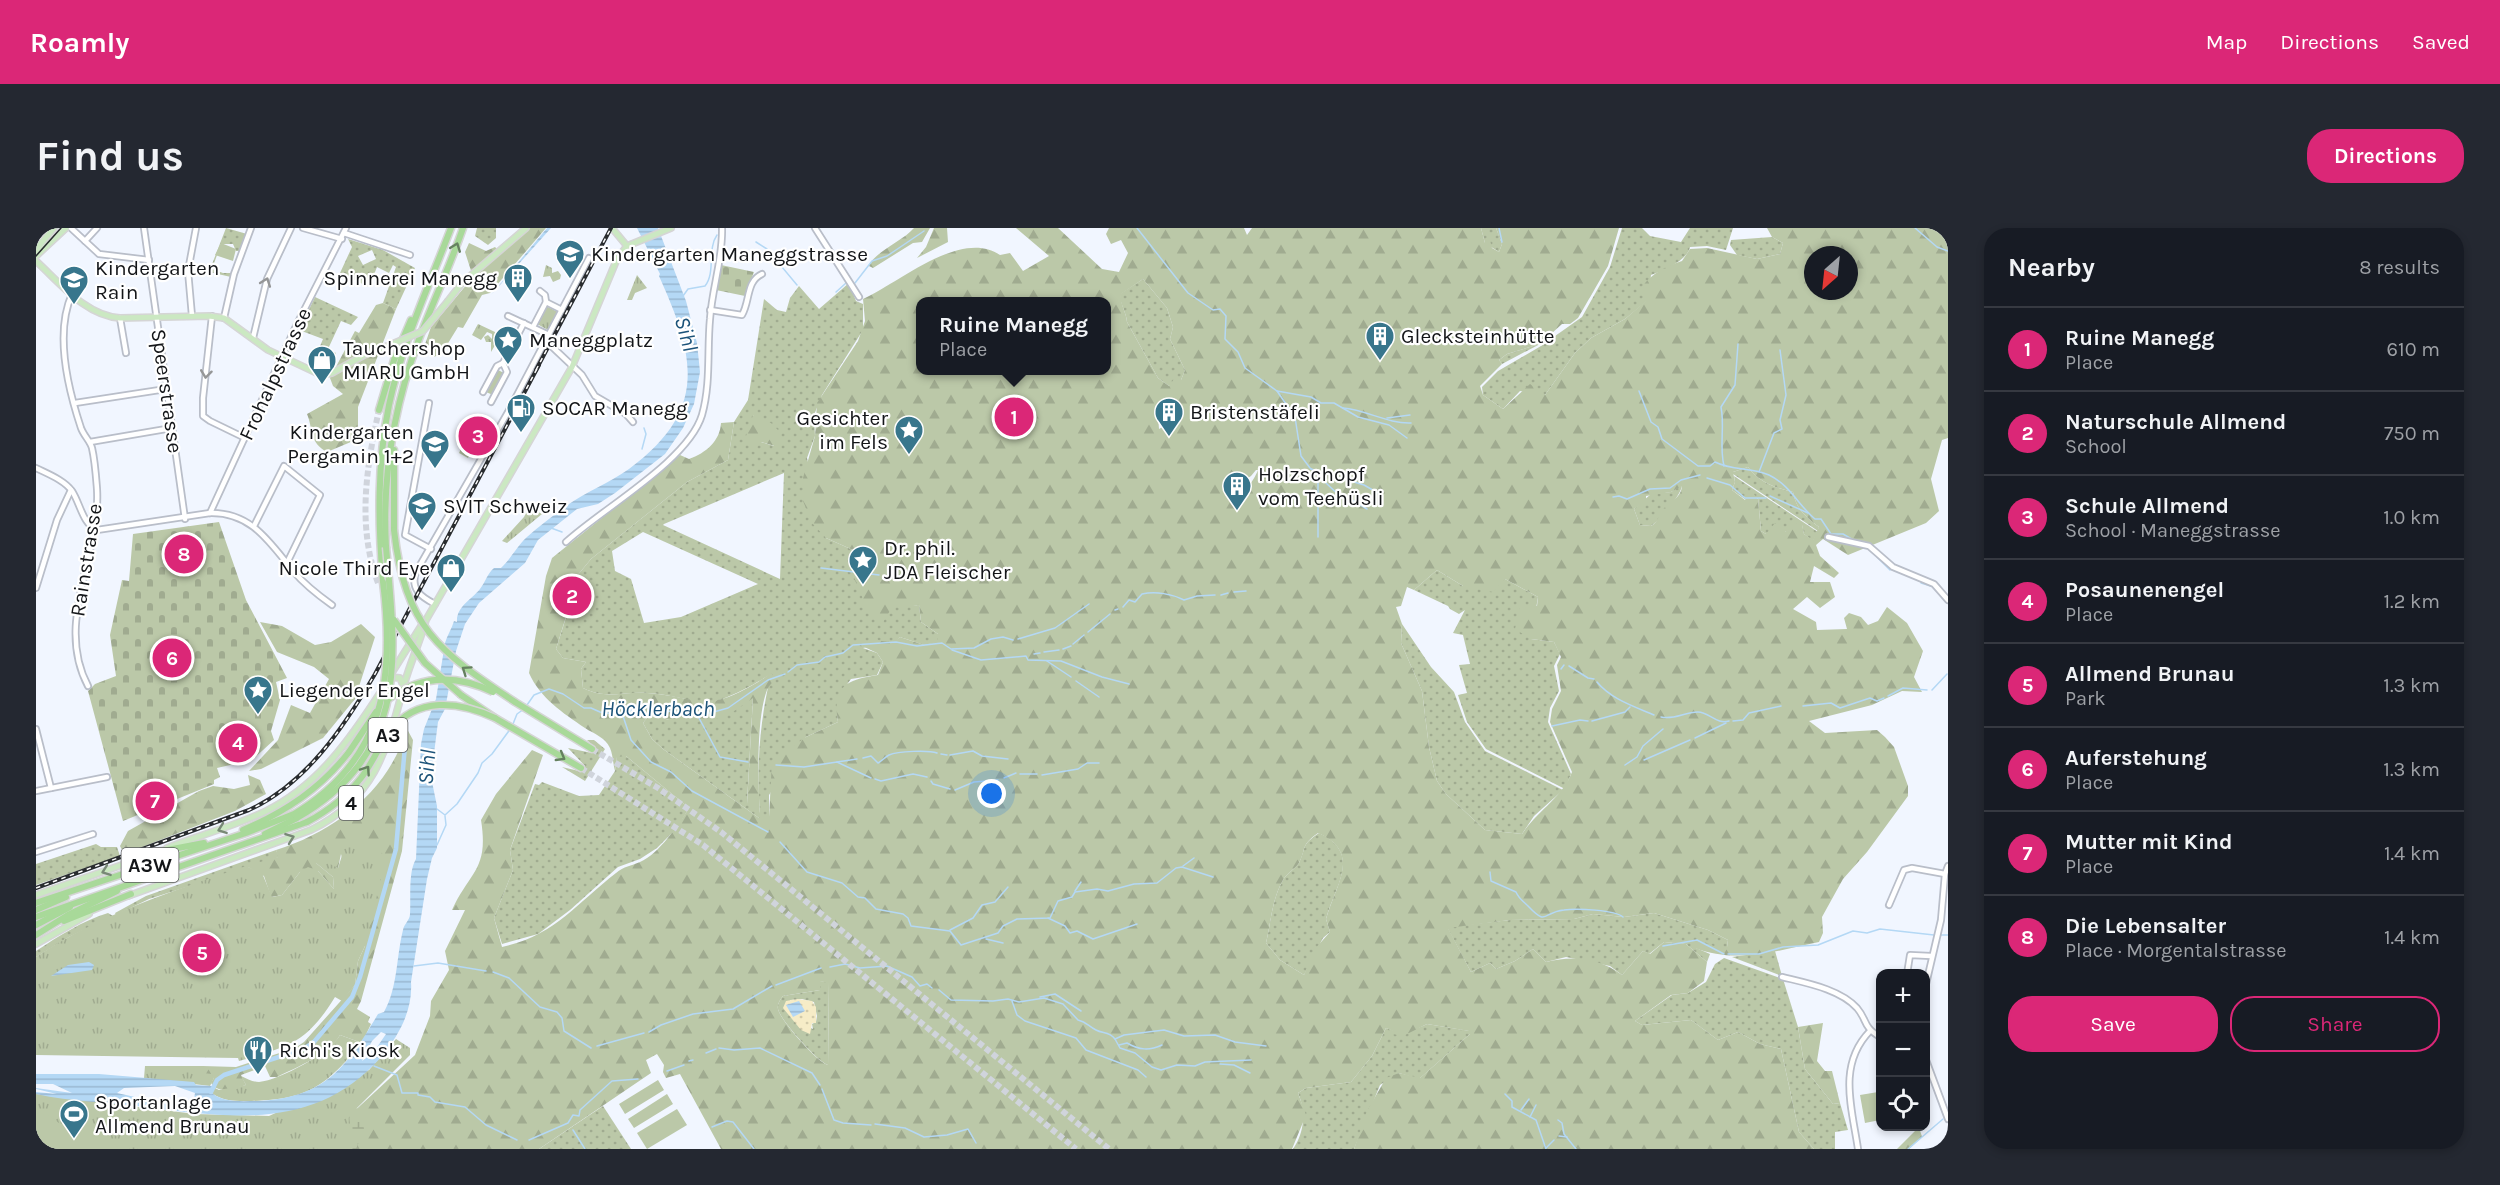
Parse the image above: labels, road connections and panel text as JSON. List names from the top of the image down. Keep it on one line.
{"streets":{"highway":["A3","A3W"],"main road":["4"],"street":["Frohalpstrasse","Speerstrasse","Rainstrasse"]},"crossings":[["A3","A3W"]],"water":["Sihl","Höcklerbach"],"places":{"school or university":["Kindergarten Maneggstrasse","Kindergarten Rain","Kindergarten Pergamin 1+2","SVIT Schweiz"],"building":["Spinnerei Manegg","Glecksteinhütte","Bristenstäfeli","Holzschopf vom Teehüsli"],"place":["Maneggplatz","Gesichter im Fels","Dr. phil. JDA Fleischer","Liegender Engel"],"shop":["Tauchershop MIARU GmbH","Nicole Third Eye"],"fuel station":["SOCAR Manegg"],"restaurant":["Richi's Kiosk"],"sports":["Sportanlage Allmend Brunau"]},"north":"bottom left","page":{"header":"Roamly","nav":["Map","Directions","Saved"],"buttons":["Directions",["Save","Share"]],"title":"Find us","heading":["Nearby","8 results"],"popup":["Ruine Manegg","Place"],"list":[{"mark":"1","name":"Ruine Manegg","note":"Place","value":"610 m"},{"mark":"2","name":"Naturschule Allmend","note":"School","value":"750 m"},{"mark":"3","name":"Schule Allmend","note":"School · Maneggstrasse","value":"1.0 km"},{"mark":"4","name":"Posaunenengel","note":"Place","value":"1.2 km"},{"mark":"5","name":"Allmend Brunau","note":"Park","value":"1.3 km"},{"mark":"6","name":"Auferstehung","note":"Place","value":"1.3 km"},{"mark":"7","name":"Mutter mit Kind","note":"Place","value":"1.4 km"},{"mark":"8","name":"Die Lebensalter","note":"Place · Morgentalstrasse","value":"1.4 km"}],"pins":["1","3","8","2","6","4","7","5"],"map_buttons":["+","−"]}}
